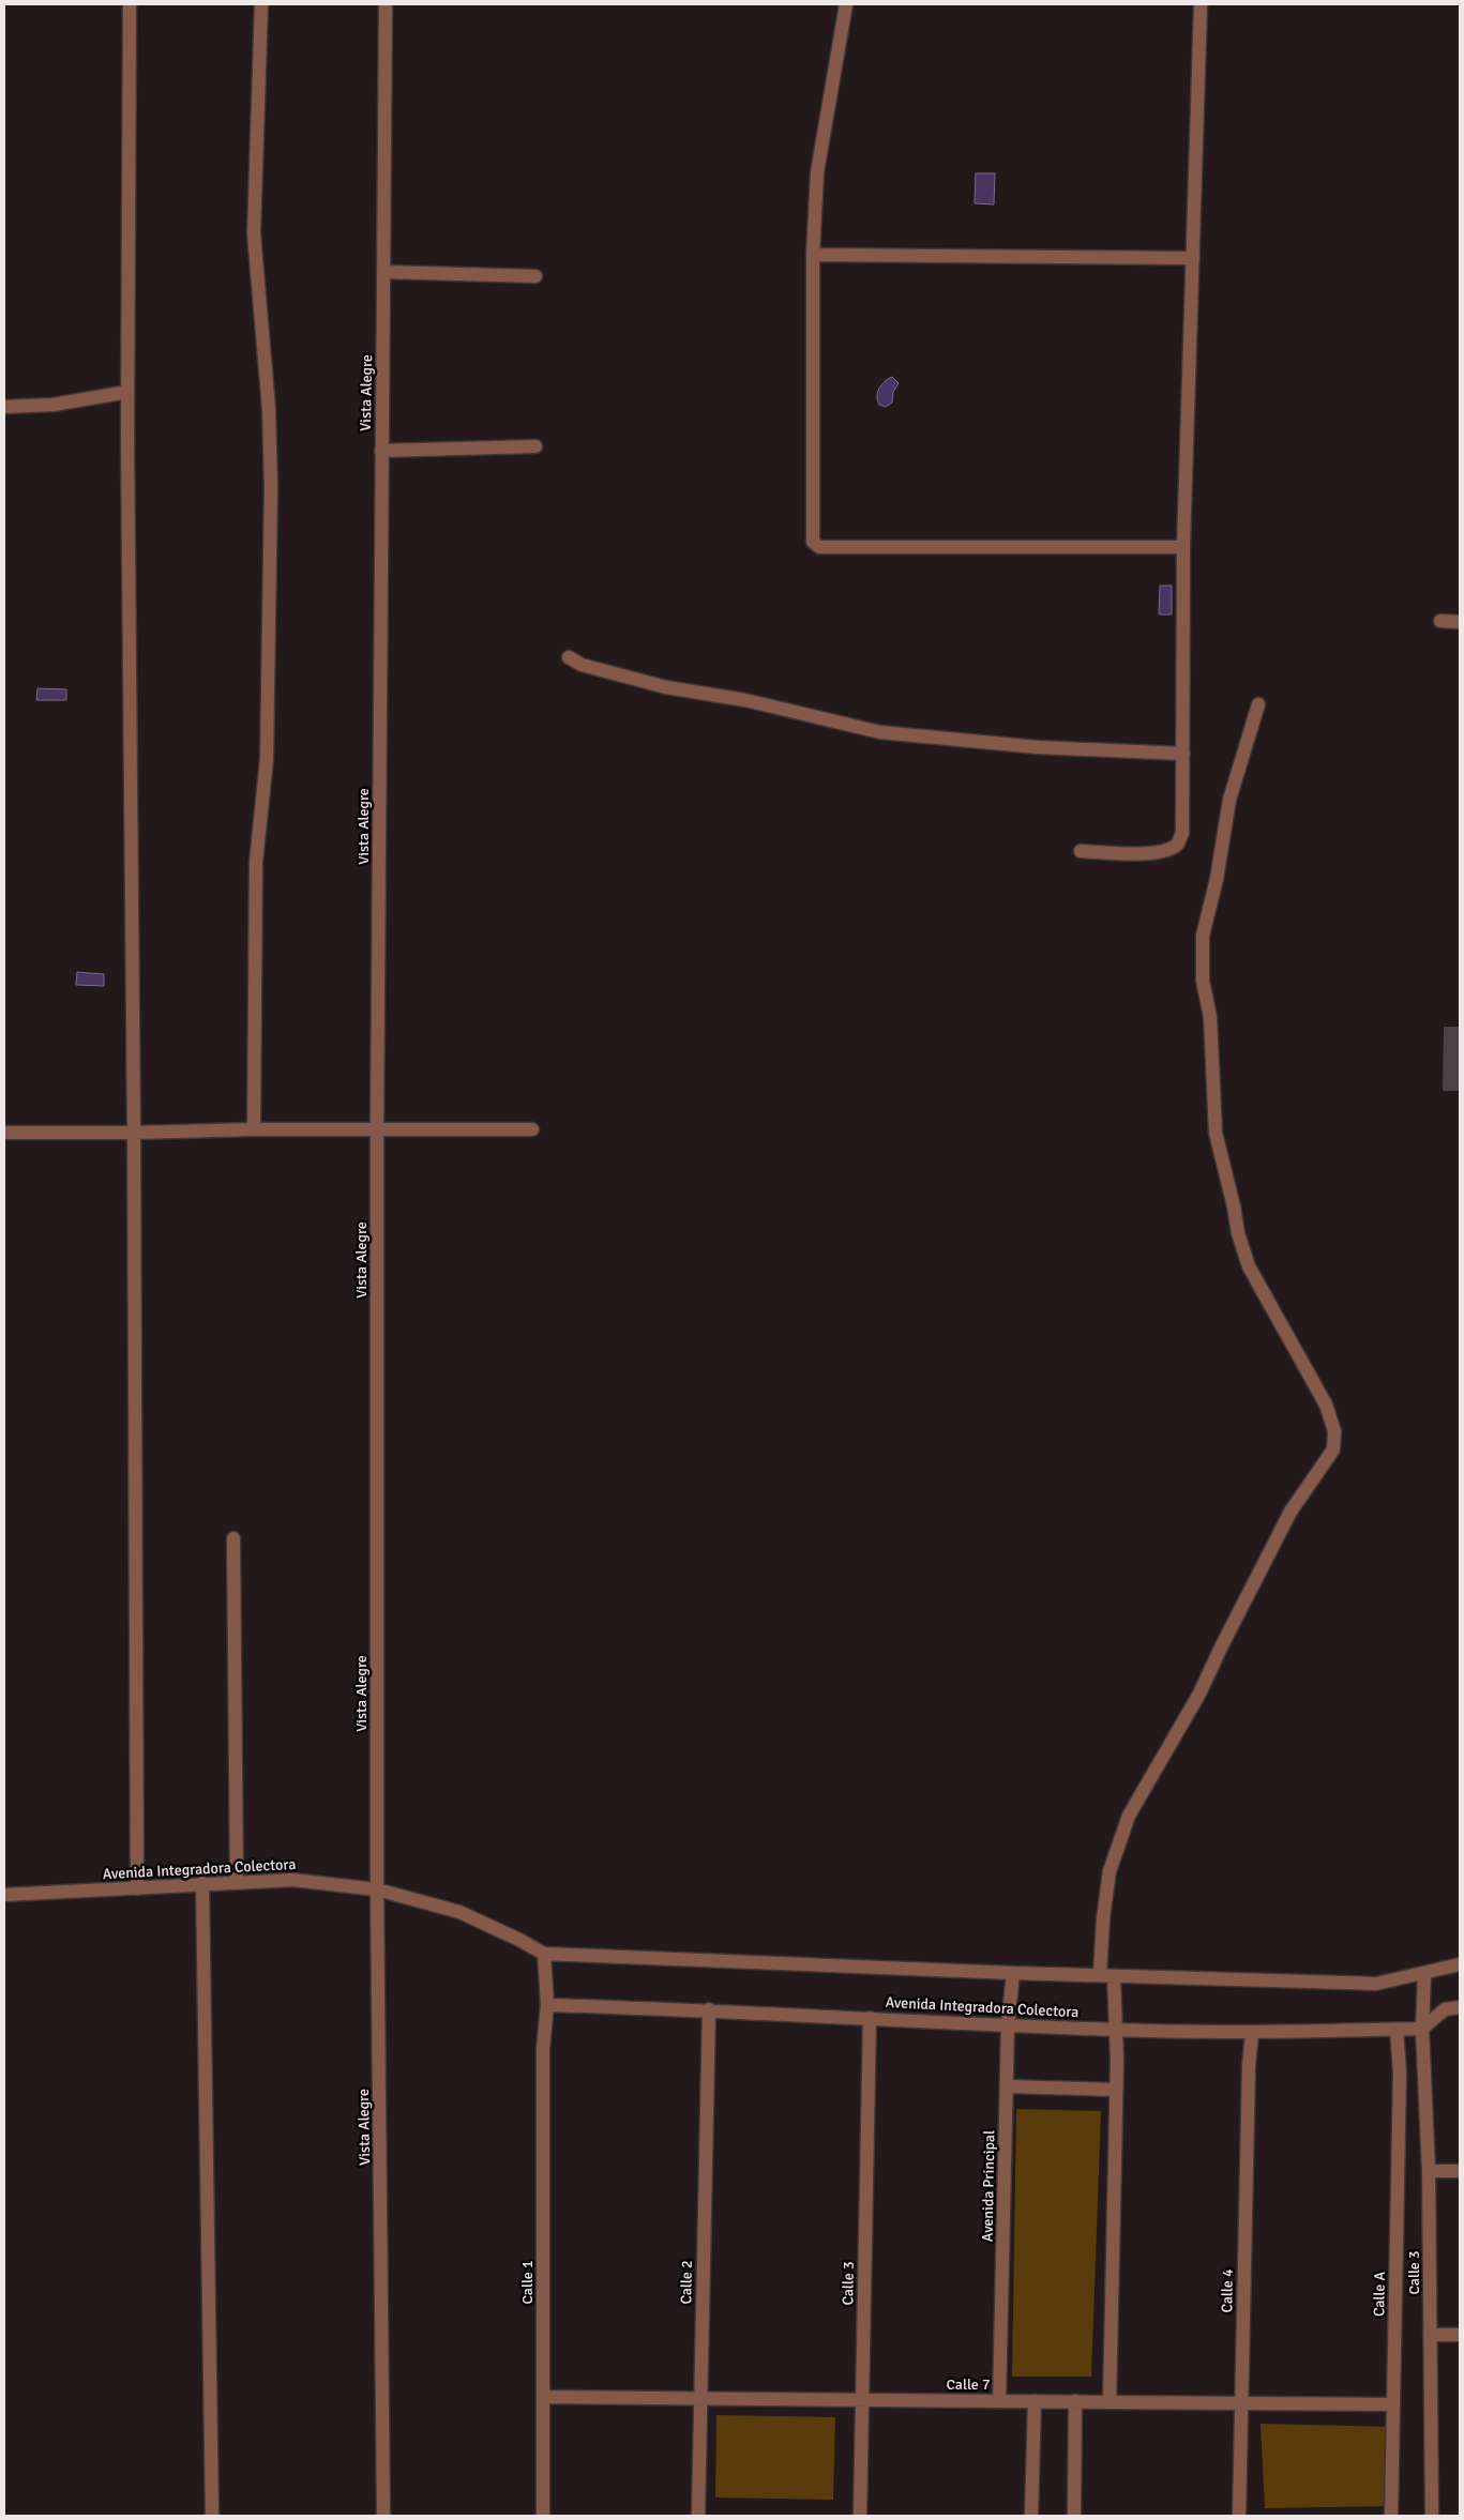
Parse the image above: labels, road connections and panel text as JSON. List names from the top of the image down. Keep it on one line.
{"streets":{"street":["Vista Alegre","Avenida Integradora Colectora","Avenida Principal","Calle 3","Calle 1","Calle 2","Calle 4","Calle A","Calle 7"]},"crossings":[["Vista Alegre","Avenida Integradora Colectora"],["Avenida Integradora Colectora","Avenida Principal"],["Avenida Integradora Colectora","Calle 3"],["Avenida Integradora Colectora","Calle 1"],["Avenida Integradora Colectora","Calle 2"],["Avenida Integradora Colectora","Calle 4"],["Avenida Integradora Colectora","Calle A"],["Avenida Principal","Calle 7"],["Calle 3","Calle 7"],["Calle 1","Calle 7"],["Calle 2","Calle 7"],["Calle 4","Calle 7"],["Calle A","Calle 7"]]}
